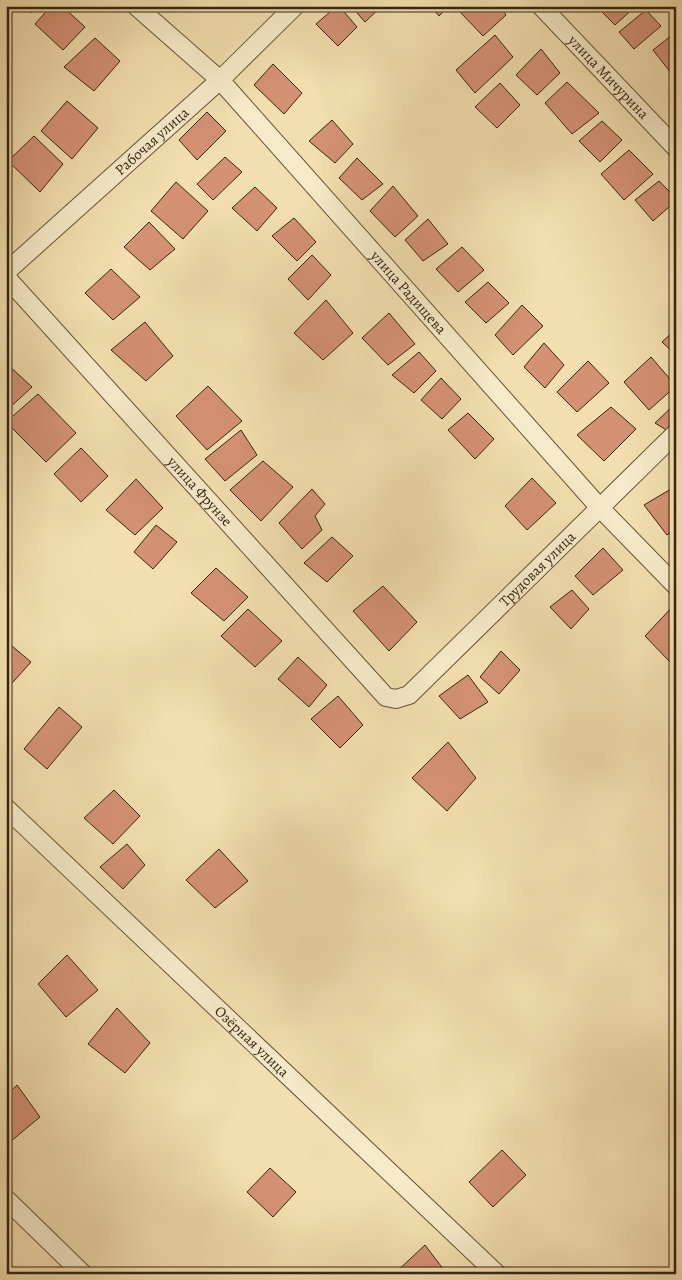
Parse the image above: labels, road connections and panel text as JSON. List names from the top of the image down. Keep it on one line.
{"streets":{"street":["улица Мичурина","Рабочая улица","улица Радищева","улица Фрунзе","Трудовая улица","Озёрная улица"]},"crossings":[["Рабочая улица","улица Радищева"],["улица Радищева","Трудовая улица"],["улица Фрунзе","Трудовая улица"]]}
